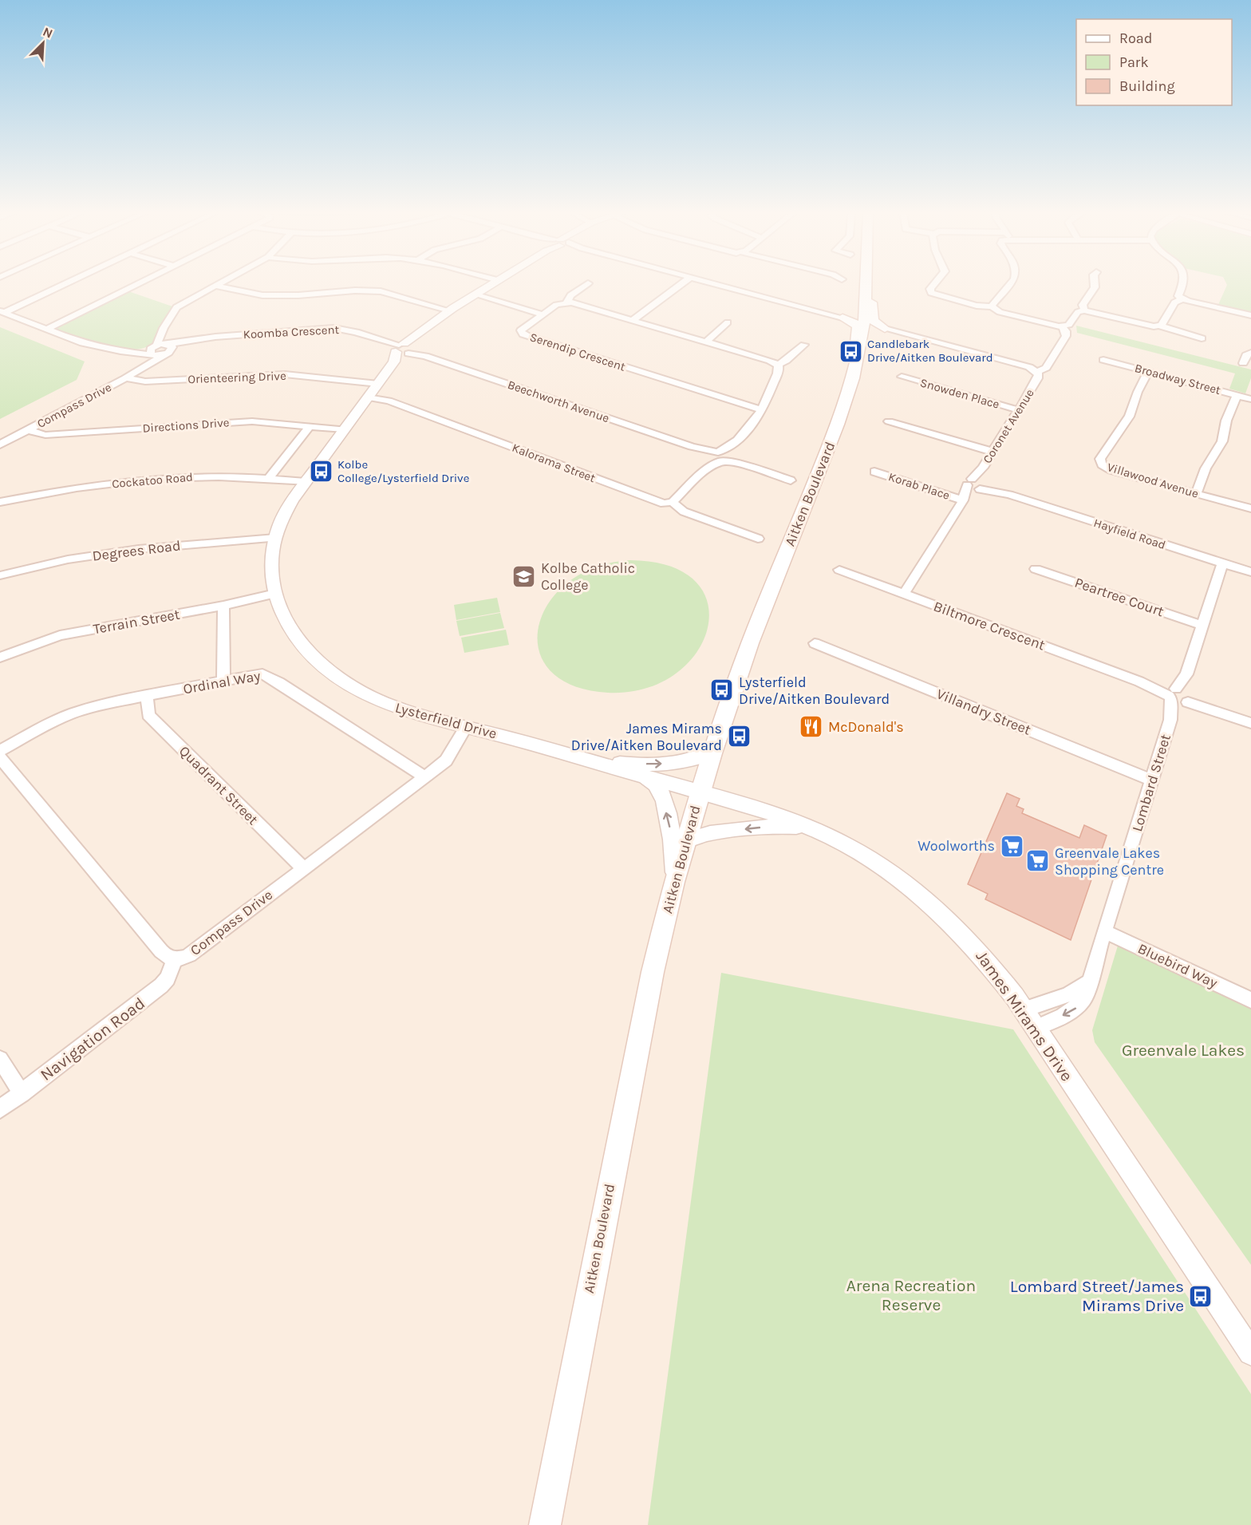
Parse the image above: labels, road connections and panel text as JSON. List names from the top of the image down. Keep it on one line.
{"streets":{"main road":["Aitken Boulevard"],"street":["Koomba Crescent","Serendip Crescent","Orienteering Drive","Broadway Street","Snowden Place","Beechworth Avenue","Compass Drive","Directions Drive","Coronet Avenue","Kalorama Street","Cockatoo Road","Villawood Avenue","Korab Place","Hayfield Road","Degrees Road","Peartree Court","Terrain Street","Biltmore Crescent","Ordinal Way","Villandry Street","Lysterfield Drive","Lombard Street","Quadrant Street","Bluebird Way","James Mirams Drive","Navigation Road"]},"crossings":[["Koomba Crescent","Beechworth Avenue"],["Koomba Crescent","Compass Drive"],["Koomba Crescent","Lysterfield Drive"],["Orienteering Drive","Compass Drive"],["Orienteering Drive","Lysterfield Drive"],["Broadway Street","Villawood Avenue"],["Snowden Place","Coronet Avenue"],["Beechworth Avenue","Lysterfield Drive"],["Compass Drive","Directions Drive"],["Compass Drive","Ordinal Way"],["Compass Drive","Lysterfield Drive"],["Compass Drive","Quadrant Street"],["Compass Drive","Navigation Road"],["Directions Drive","Lysterfield Drive"],["Coronet Avenue","Hayfield Road"],["Kalorama Street","Lysterfield Drive"],["Cockatoo Road","Lysterfield Drive"],["Aitken Boulevard","Lysterfield Drive"],["Aitken Boulevard","James Mirams Drive"],["Degrees Road","Lysterfield Drive"],["Terrain Street","Lysterfield Drive"],["Biltmore Crescent","Lombard Street"],["Ordinal Way","Quadrant Street"],["Villandry Street","Lombard Street"],["Lysterfield Drive","James Mirams Drive"],["Lombard Street","Bluebird Way"],["Lombard Street","James Mirams Drive"]],"parks":["Greenvale Lakes","Arena Recreation Reserve"],"places":{"bus stop":["Candlebark Drive/Aitken Boulevard","Kolbe College/Lysterfield Drive","Lysterfield Drive/Aitken Boulevard","James Mirams Drive/Aitken Boulevard","Lombard Street/James Mirams Drive"],"school or university":["Kolbe Catholic College"],"restaurant":["McDonald's"],"supermarket":["Woolworths","Greenvale Lakes Shopping Centre"]},"legend":["Road","Park","Building"],"north":"top right"}
